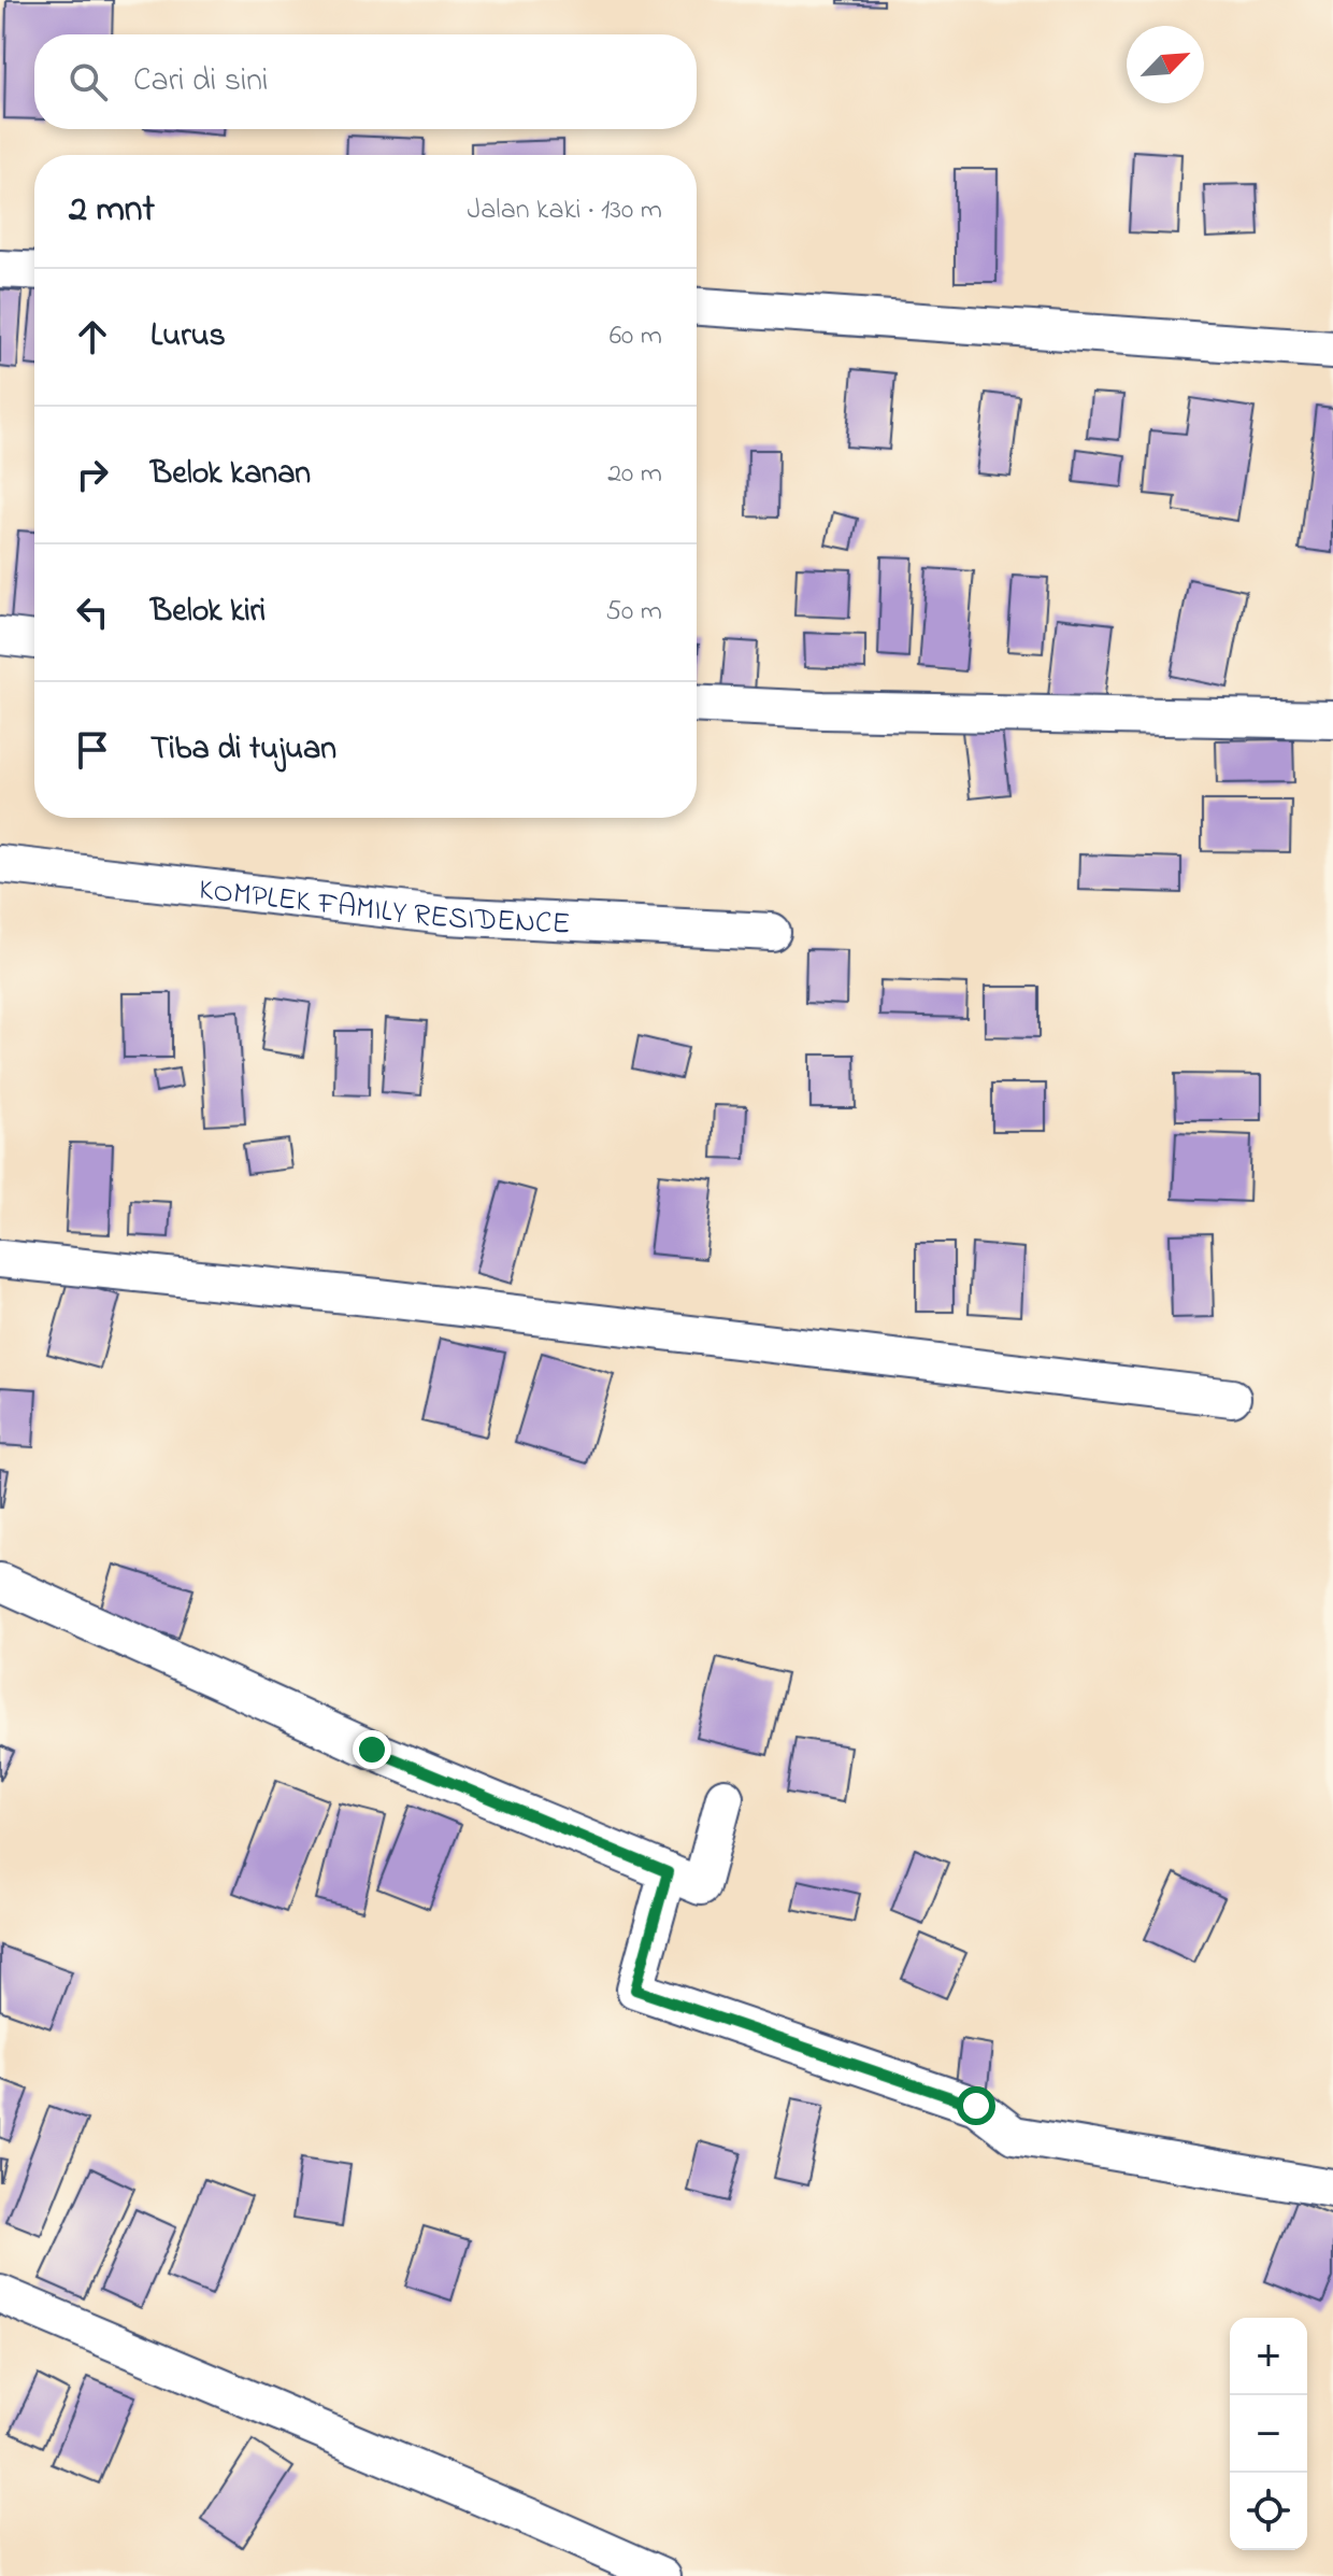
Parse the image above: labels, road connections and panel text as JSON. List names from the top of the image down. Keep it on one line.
{"streets":{"street":["KOMPLEK FAMILY RESIDENCE"]},"north":"top right","page":{"search":"Cari di sini","heading":["2 mnt","Jalan kaki · 130 m"],"list":[["Lurus","60 m"],["Belok kanan","20 m"],["Belok kiri","50 m"],"Tiba di tujuan"],"map_buttons":["+","−"]}}
